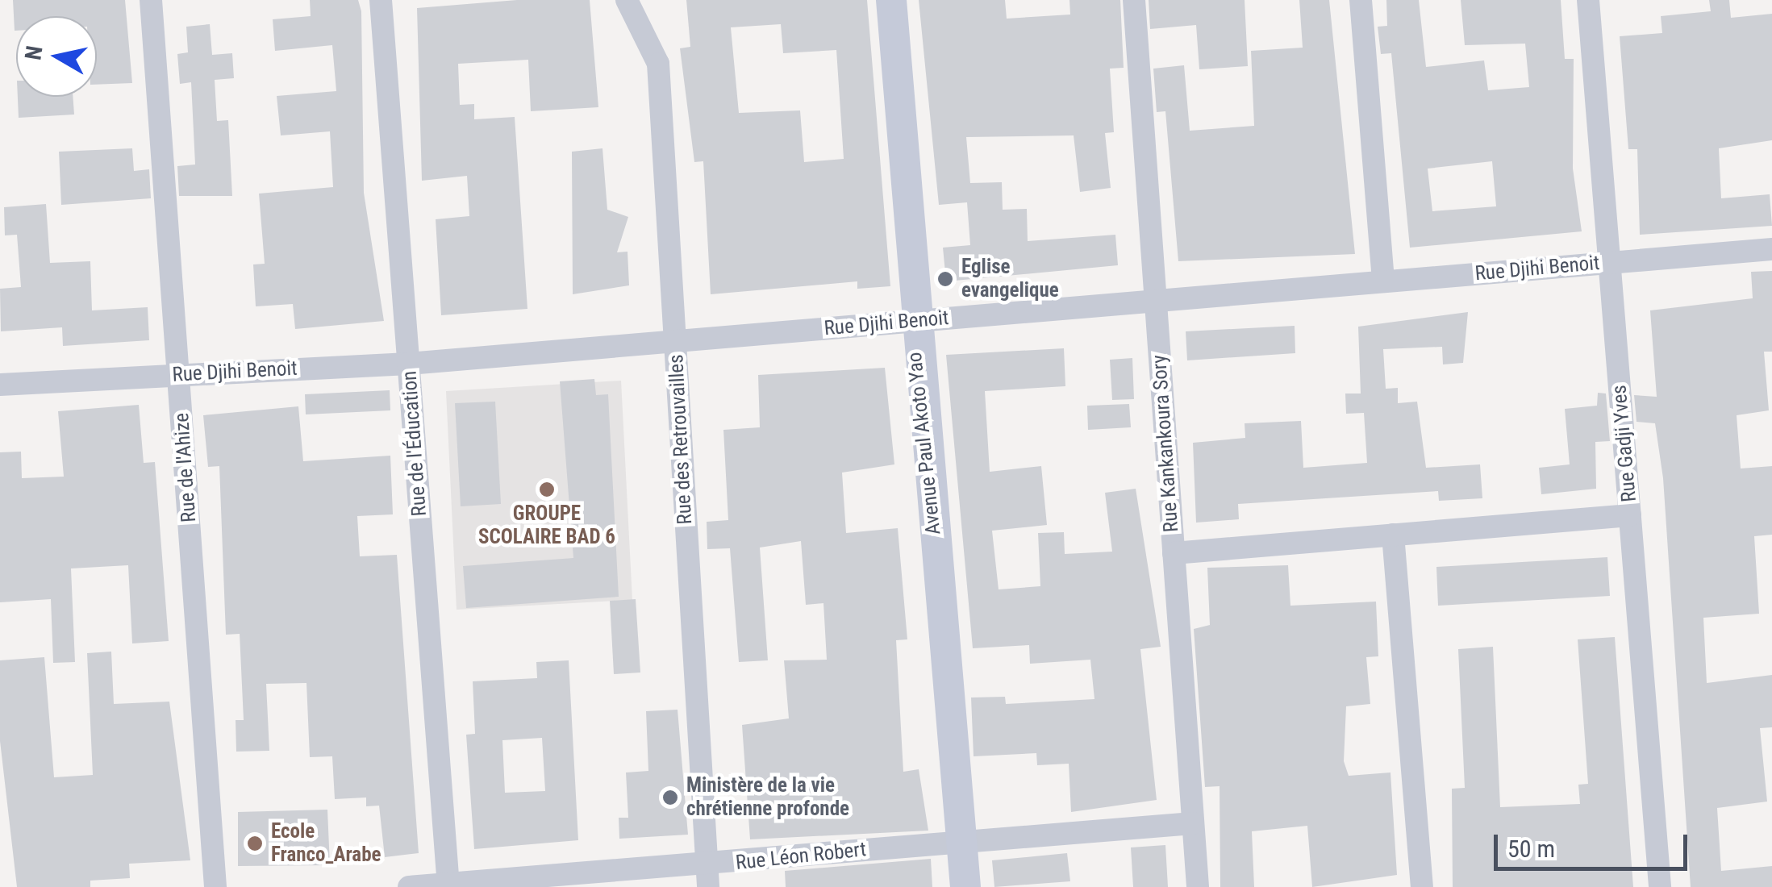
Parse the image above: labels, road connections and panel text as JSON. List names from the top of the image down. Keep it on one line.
{"streets":{"street":["Rue Djihi Benoit","Rue des Retrouvailles","Rue de l'Éducation","Avenue Paul Akoto Yao","Rue Kankankoura Sory","Rue Gadji Yves","Rue de l'Ahize","Rue Léon Robert"]},"crossings":[["Rue Djihi Benoit","Rue des Retrouvailles"],["Rue Djihi Benoit","Rue de l'Éducation"],["Rue Djihi Benoit","Avenue Paul Akoto Yao"],["Rue Djihi Benoit","Rue Kankankoura Sory"],["Rue Djihi Benoit","Rue Gadji Yves"],["Rue Djihi Benoit","Rue de l'Ahize"],["Rue des Retrouvailles","Rue Léon Robert"],["Rue de l'Éducation","Rue Léon Robert"],["Avenue Paul Akoto Yao","Rue Léon Robert"],["Rue Kankankoura Sory","Rue Léon Robert"]],"places":["Eglise evangelique","GROUPE SCOLAIRE BAD 6","Ministère de la vie chrétienne profonde","Ecole Franco_Arabe"],"scale_bar":"50 m","north":"left"}
